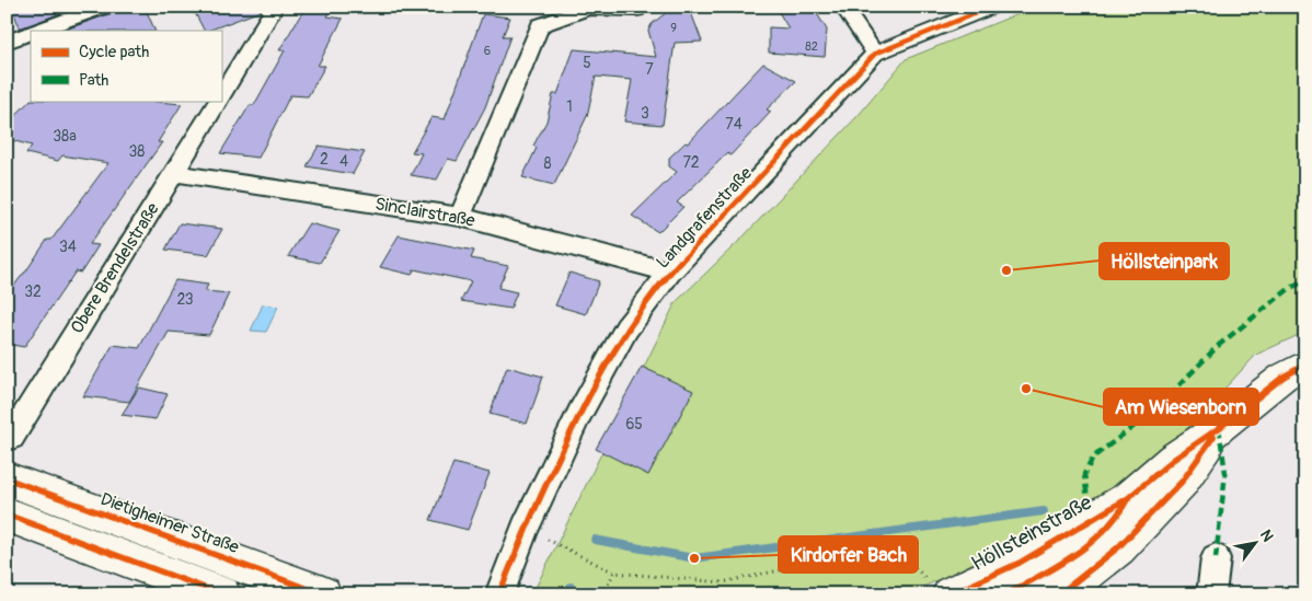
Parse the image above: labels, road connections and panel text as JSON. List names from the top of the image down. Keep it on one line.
{"streets":{"street":["Sinclairstraße","Landgrafenstraße","Obere Brendelstraße","Dietigheimer Straße","Höllsteinstraße"]},"crossings":[["Sinclairstraße","Landgrafenstraße"],["Sinclairstraße","Obere Brendelstraße"]],"places":["Höllsteinpark","Am Wiesenborn","Kirdorfer Bach"],"house_numbers":["9","82","6","5","7","1","3","74","38a","38","2","4","72","8","34","32","23","65"],"legend":["Cycle path","Path"],"north":"top right"}
